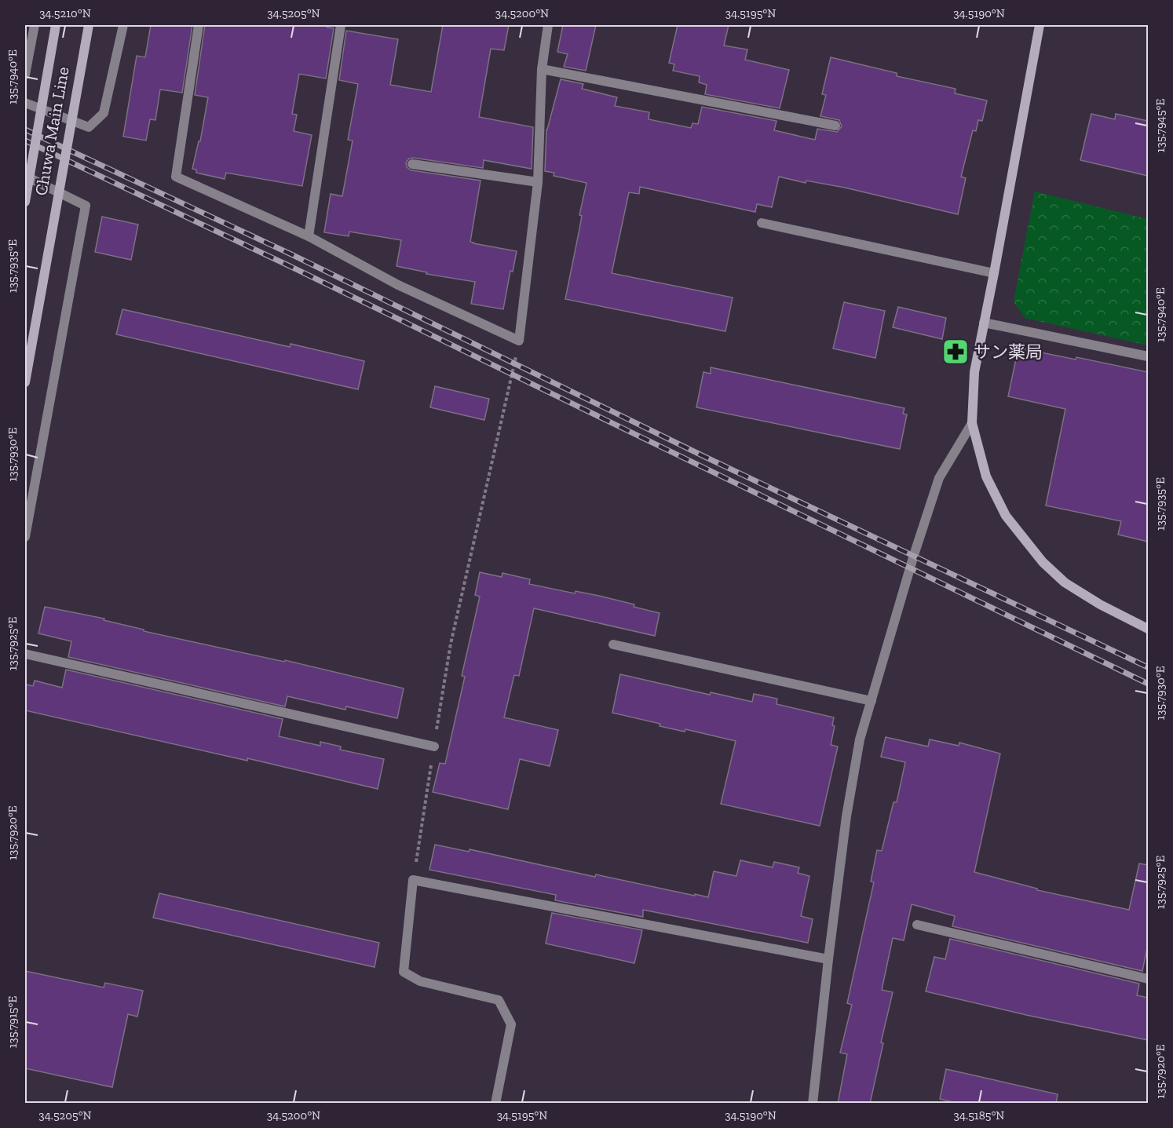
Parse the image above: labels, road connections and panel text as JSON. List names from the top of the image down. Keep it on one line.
{"streets":{"street":["Chuwa Main Line"]},"places":{"pharmacy":["サン薬局"]},"coordinates":["34.5210°N","34.5205°N","34.5200°N","34.5195°N","34.5190°N","135.7940°E","135.7945°E","135.7935°E","135.7930°E","135.7925°E","135.7920°E","135.7915°E","34.5185°N"]}
